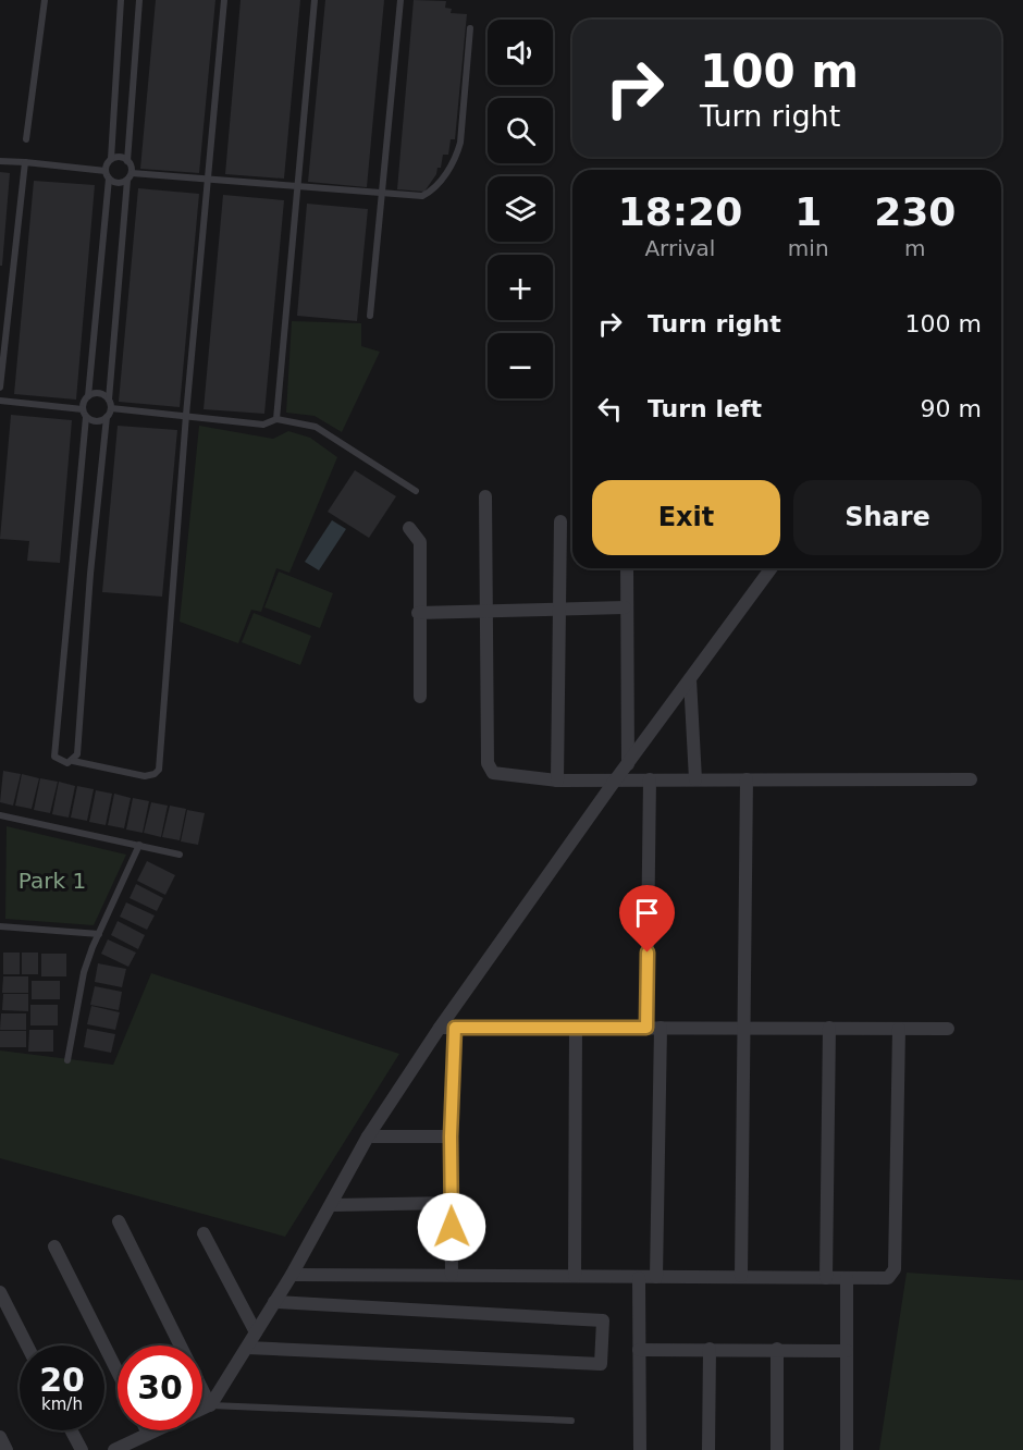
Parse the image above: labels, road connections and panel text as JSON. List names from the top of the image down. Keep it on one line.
{"parks":["Park 1"],"page":{"map_buttons":["+","−"],"turn":["100 m","Turn right"],"eta":["18:20","Arrival","1","min","230","m"],"list":[{"name":"Turn right","value":"100 m"},{"name":"Turn left","value":"90 m"}],"buttons":["Exit","Share"],"speed":"20 km/h","limit":"30"}}
